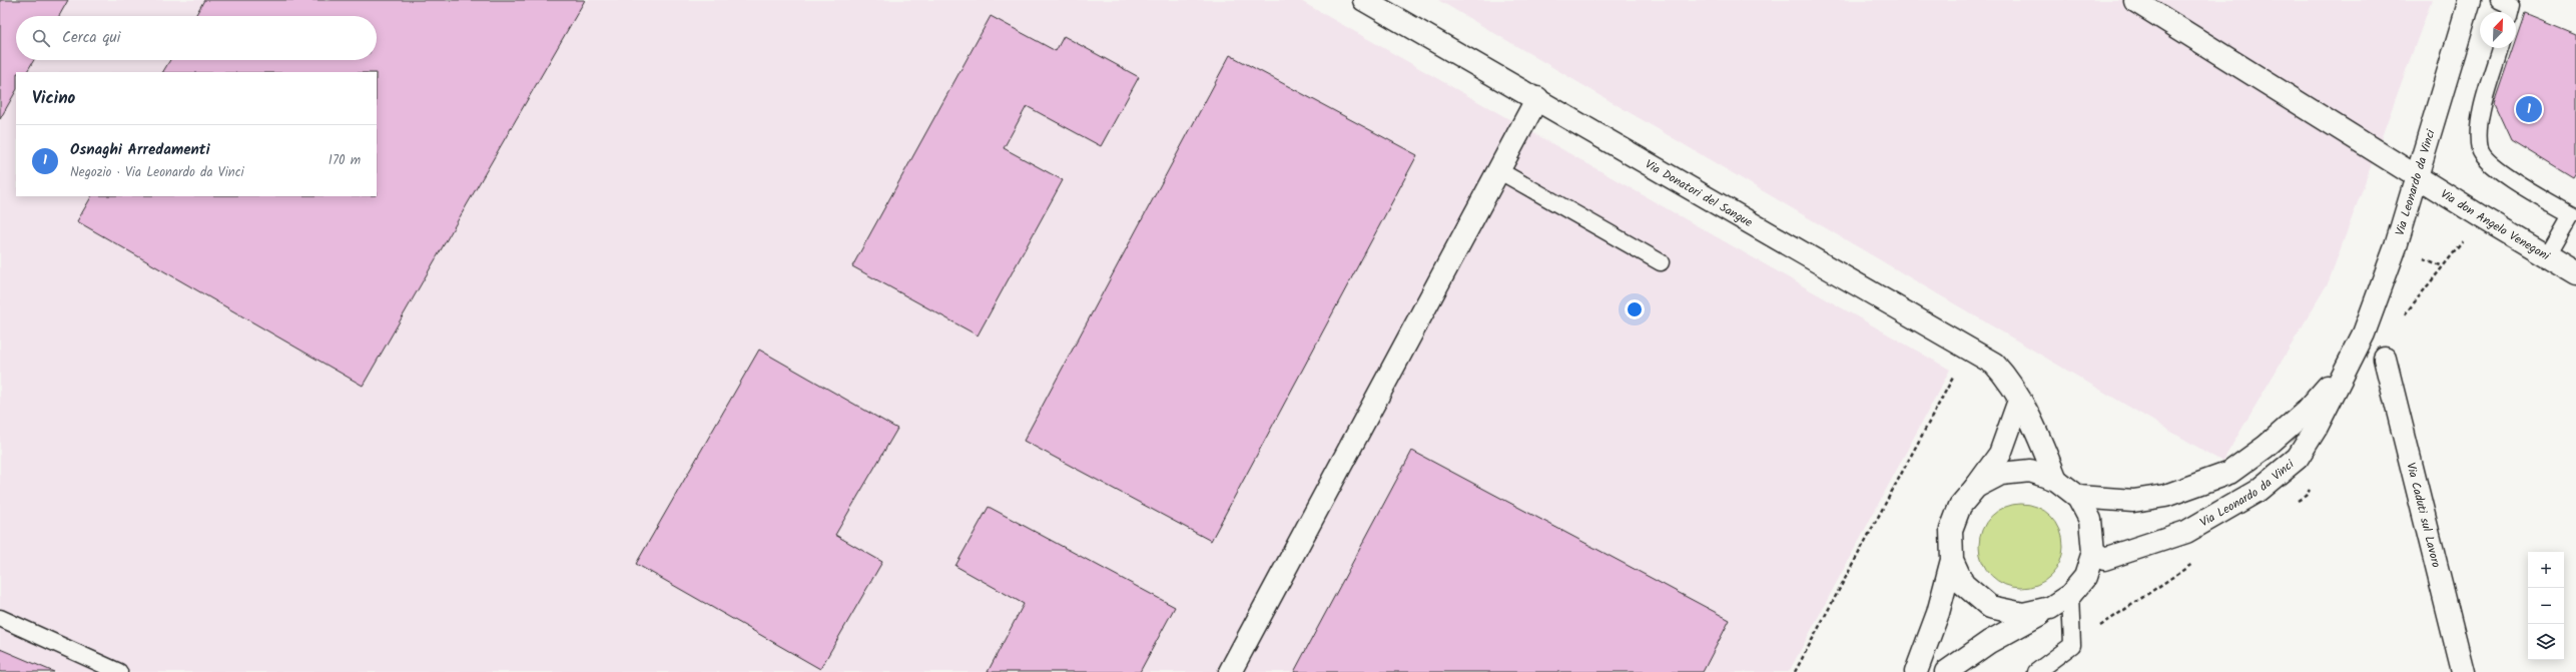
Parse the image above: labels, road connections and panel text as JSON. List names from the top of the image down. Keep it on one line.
{"streets":{"street":["Via Leonardo da Vinci","Via Donatori del Sangue","Via don Angelo Venegoni","Via Caduti sul Lavoro"]},"crossings":[["Via Leonardo da Vinci","Via Donatori del Sangue"],["Via Leonardo da Vinci","Via don Angelo Venegoni"]],"north":"top right","page":{"search":"Cerca qui","heading":"Vicino","pins":"1","list":[{"mark":"1","name":"Osnaghi Arredamenti","note":"Negozio · Via Leonardo da Vinci","value":"170 m"}],"map_buttons":["+","−"]}}
